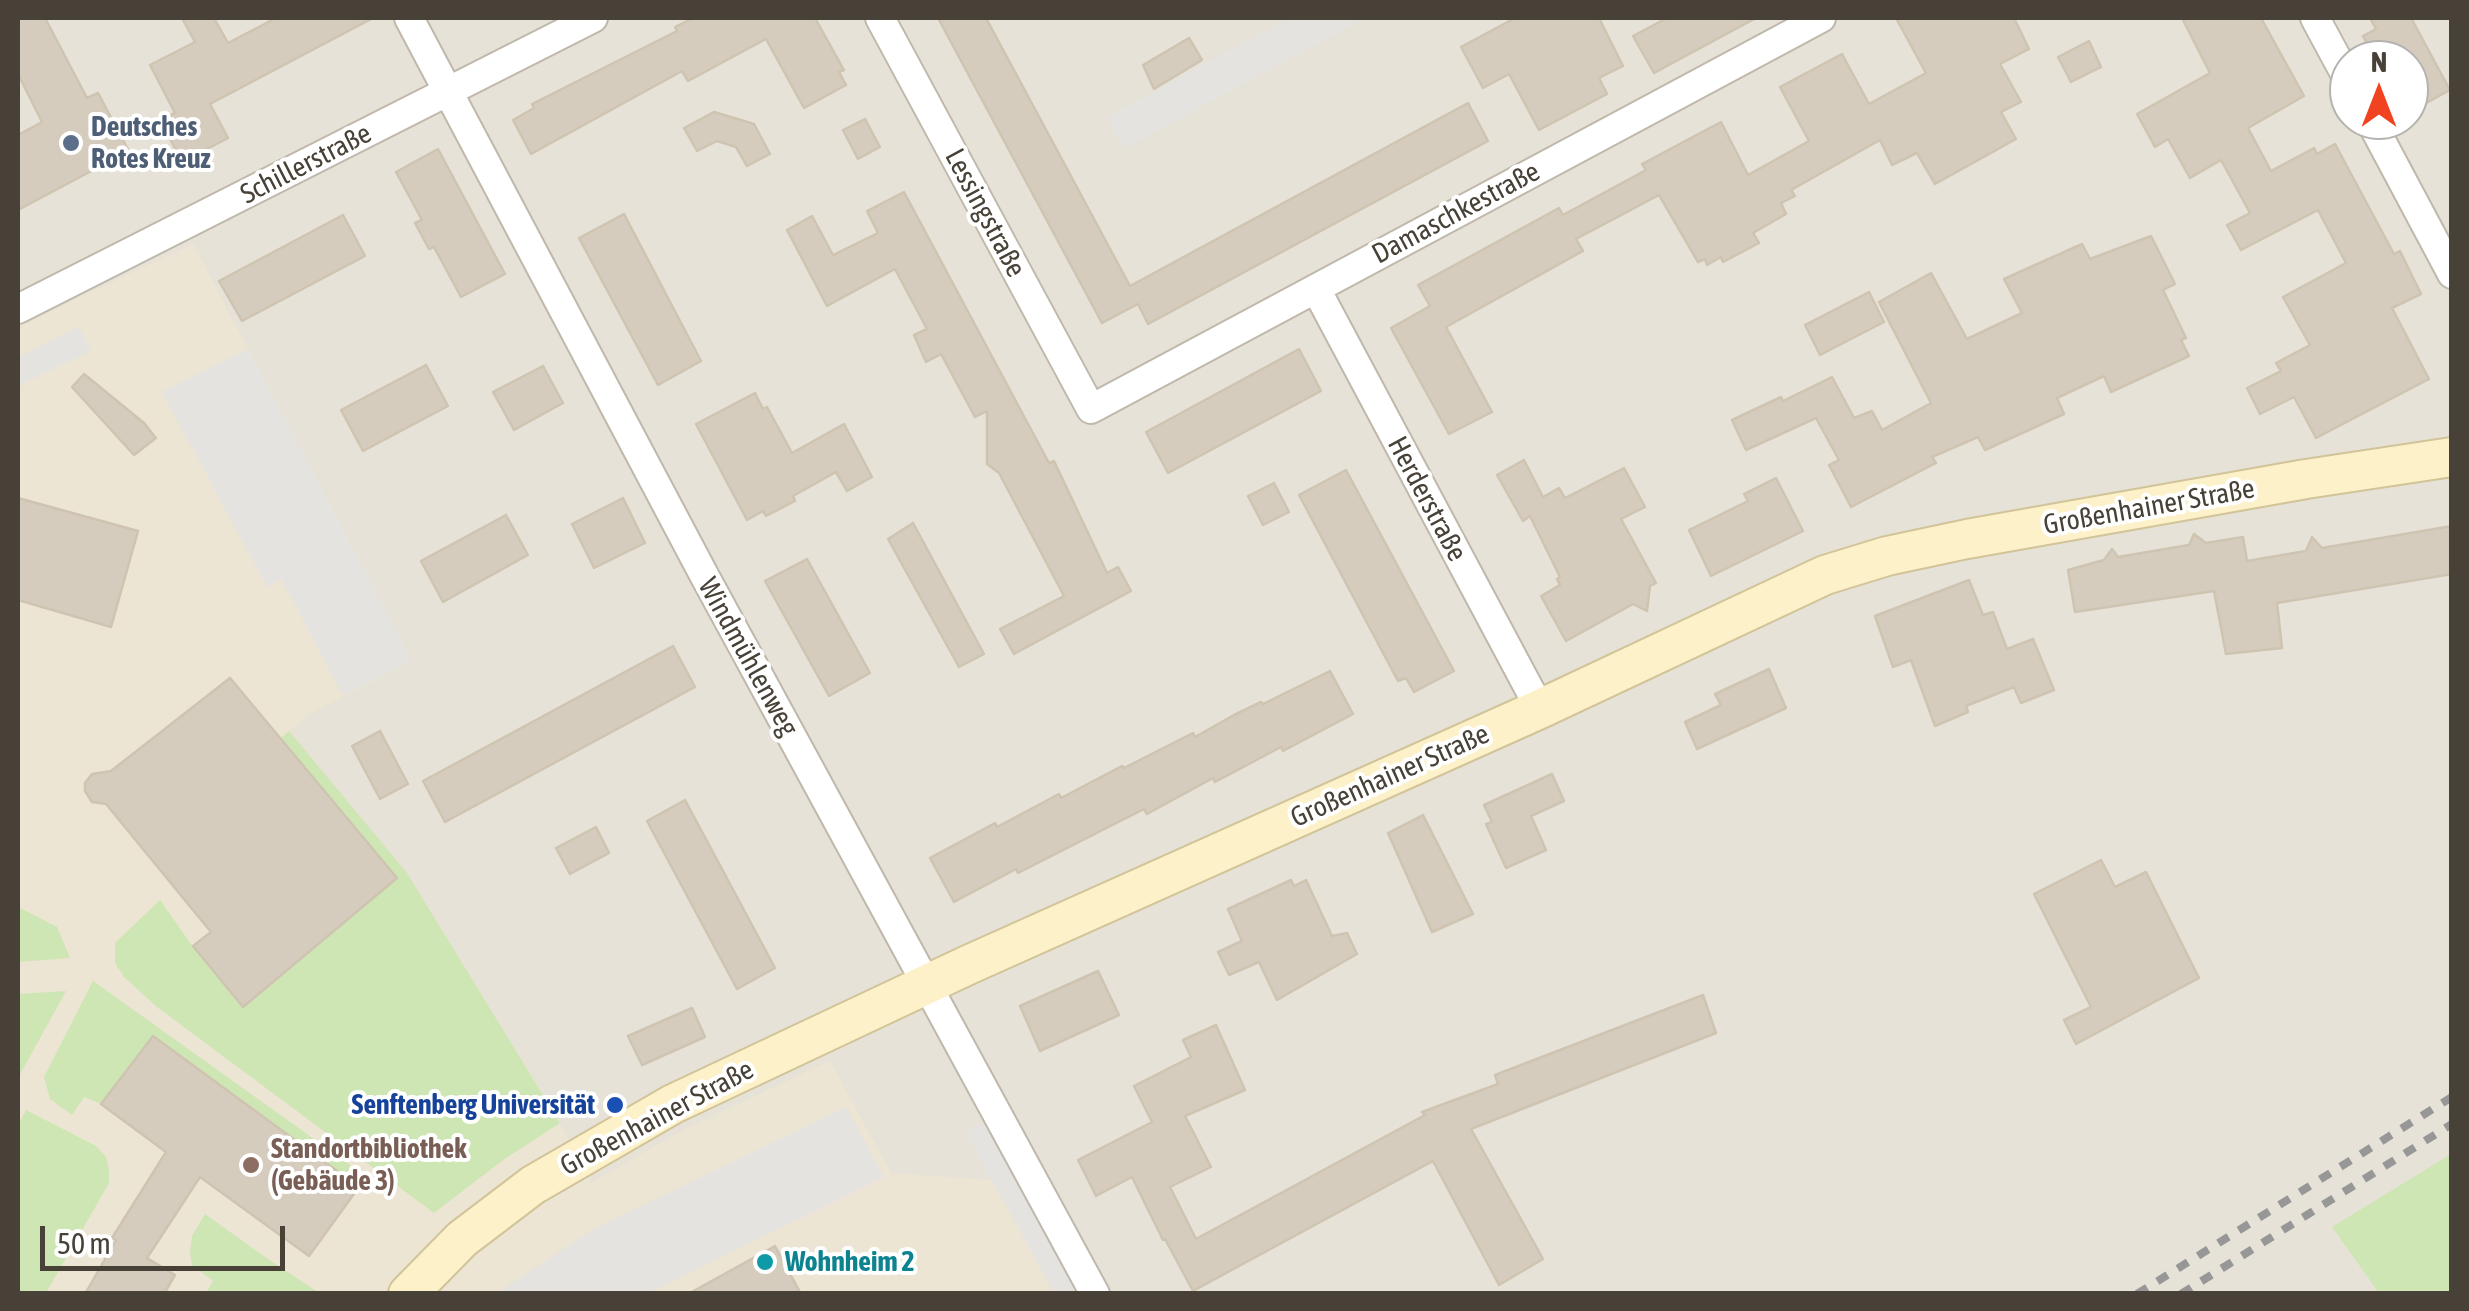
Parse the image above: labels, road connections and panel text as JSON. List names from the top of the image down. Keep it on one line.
{"streets":{"main road":["Großenhainer Straße"],"street":["Schillerstraße","Lessingstraße","Damaschkestraße","Herderstraße","Windmühlenweg"]},"crossings":[["Schillerstraße","Windmühlenweg"],["Lessingstraße","Damaschkestraße"],["Damaschkestraße","Herderstraße"],["Herderstraße","Großenhainer Straße"],["Großenhainer Straße","Windmühlenweg"]],"places":["Deutsches Rotes Kreuz","Senftenberg Universität","Standortbibliothek (Gebäude 3)","Wohnheim 2"],"scale_bar":"50 m","north":"top"}
